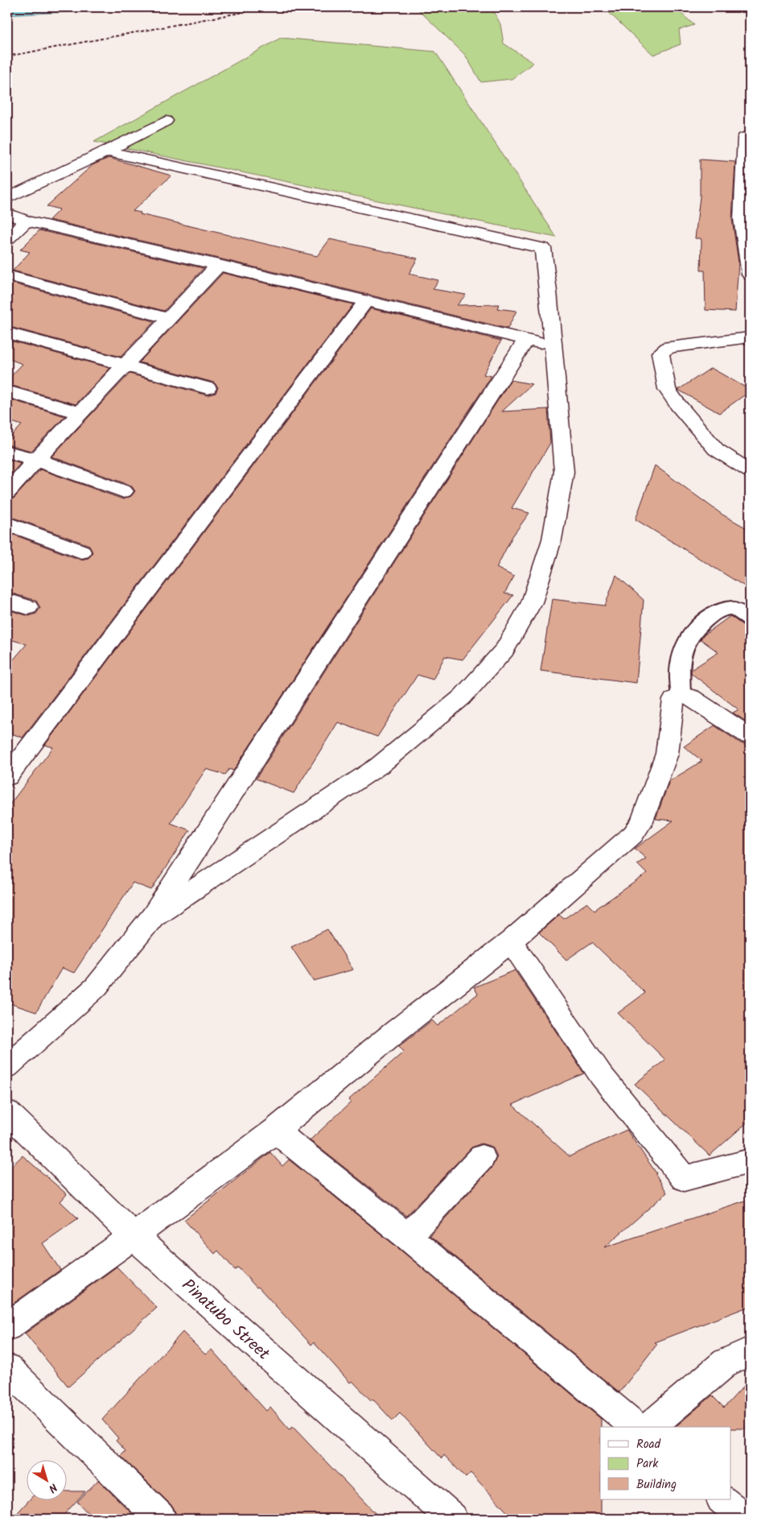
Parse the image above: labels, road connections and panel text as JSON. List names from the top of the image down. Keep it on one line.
{"streets":{"street":["Pinatubo Street"]},"legend":["Road","Park","Building"],"north":"bottom right"}
